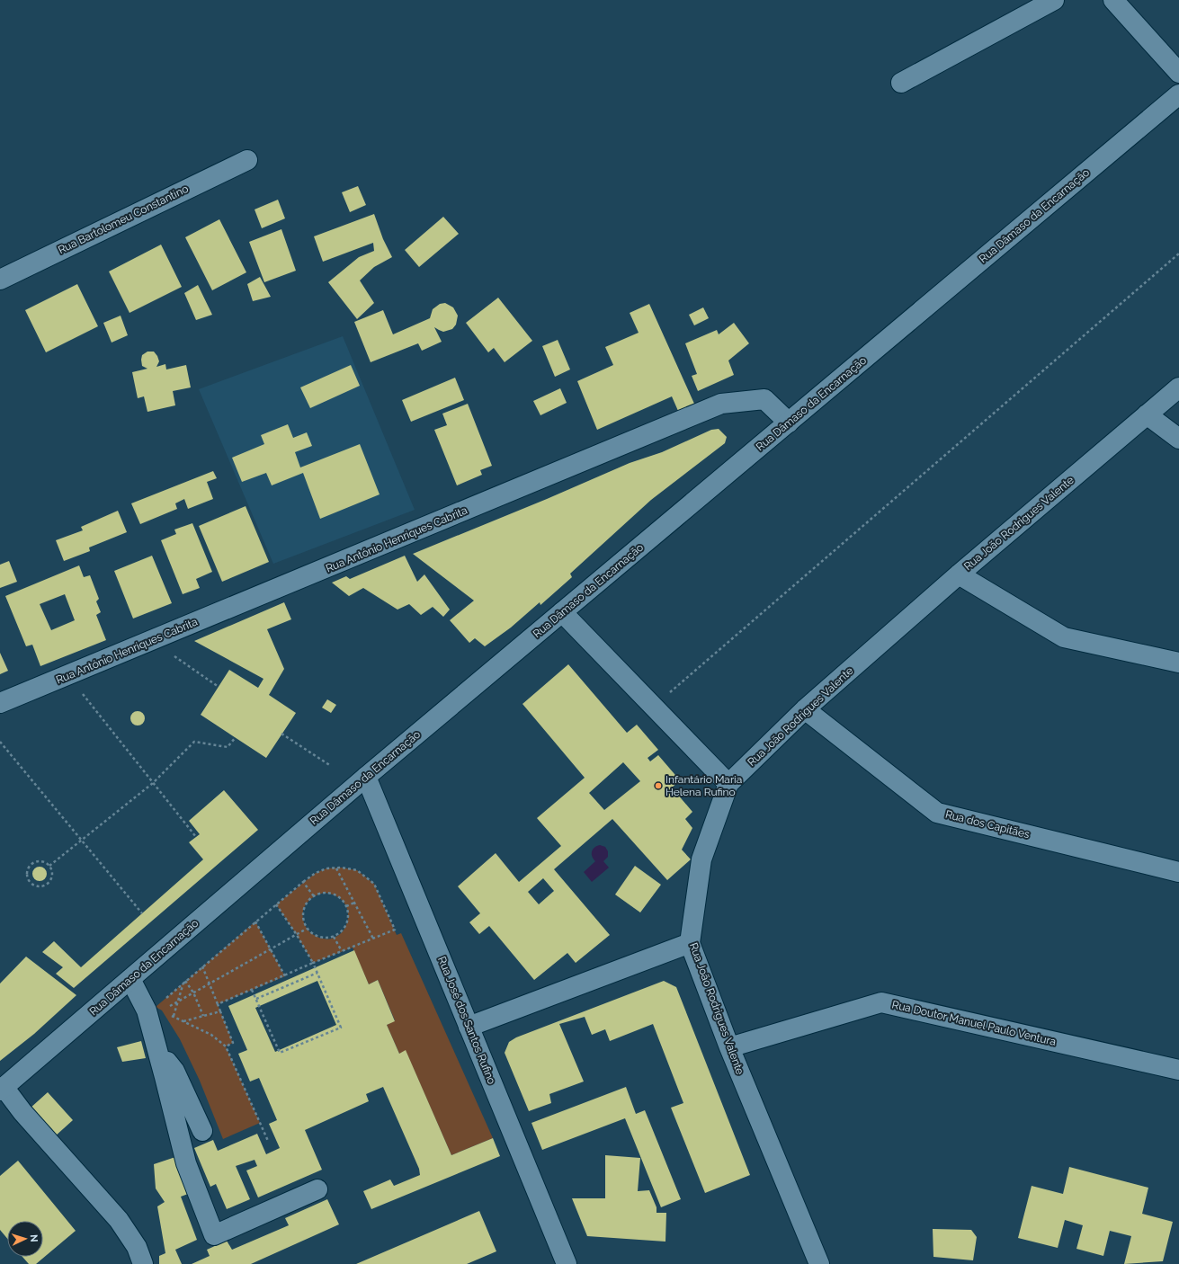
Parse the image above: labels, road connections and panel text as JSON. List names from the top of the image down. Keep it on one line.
{"streets":{"street":["Rua Dâmaso da Encarnação","Rua Bartolomeu Constantino","Rua João Rodrigues Valente","Rua António Henriques Cabrita","Rua dos Capitães","Rua José dos Santos Rufino","Rua Doutor Manuel Paulo Ventura"]},"crossings":[["Rua Dâmaso da Encarnação","Rua António Henriques Cabrita"],["Rua Dâmaso da Encarnação","Rua José dos Santos Rufino"],["Rua João Rodrigues Valente","Rua dos Capitães"],["Rua João Rodrigues Valente","Rua Doutor Manuel Paulo Ventura"]],"places":["Infantário Maria Helena Rufino"],"north":"right"}
